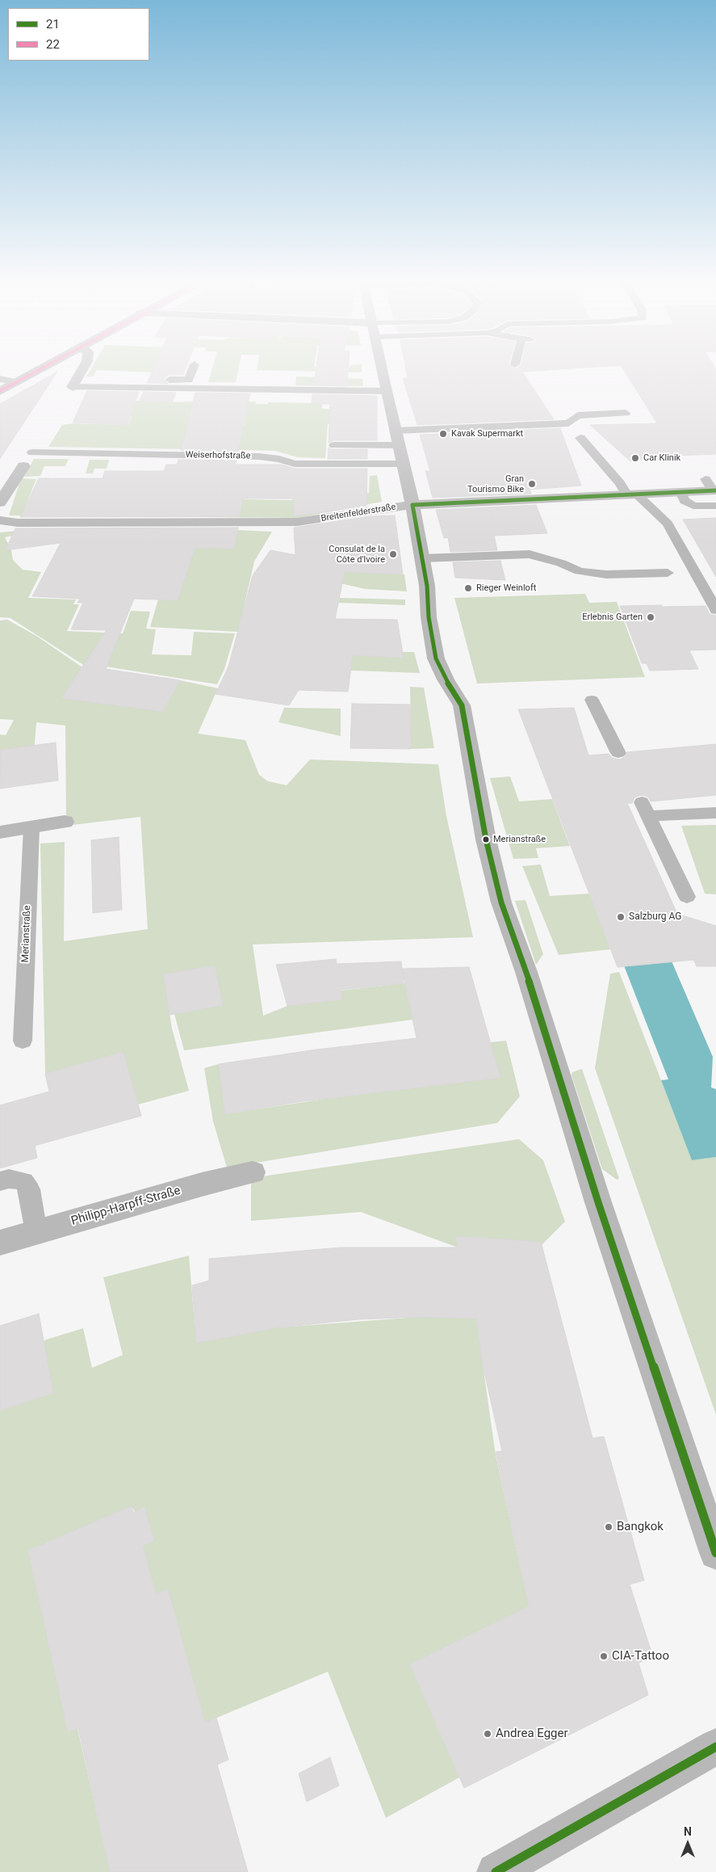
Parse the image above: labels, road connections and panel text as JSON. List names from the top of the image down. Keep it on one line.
{"streets":{"street":["Breitenfelderstraße","Philipp-Harpff-Straße"],"lane":["Weiserhofstraße","Merianstraße"]},"places":["Kavak Supermarkt","Car Klinik","Gran Tourismo Bike","Consulat de la Côte d'Ivoire","Rieger Weinloft","Erlebnis Garten","Merianstraße","Salzburg AG","Bangkok","CIA-Tattoo","Andrea Egger"],"lines":["transit line 22","transit line 21"],"legend":["21","22"],"north":"top"}
